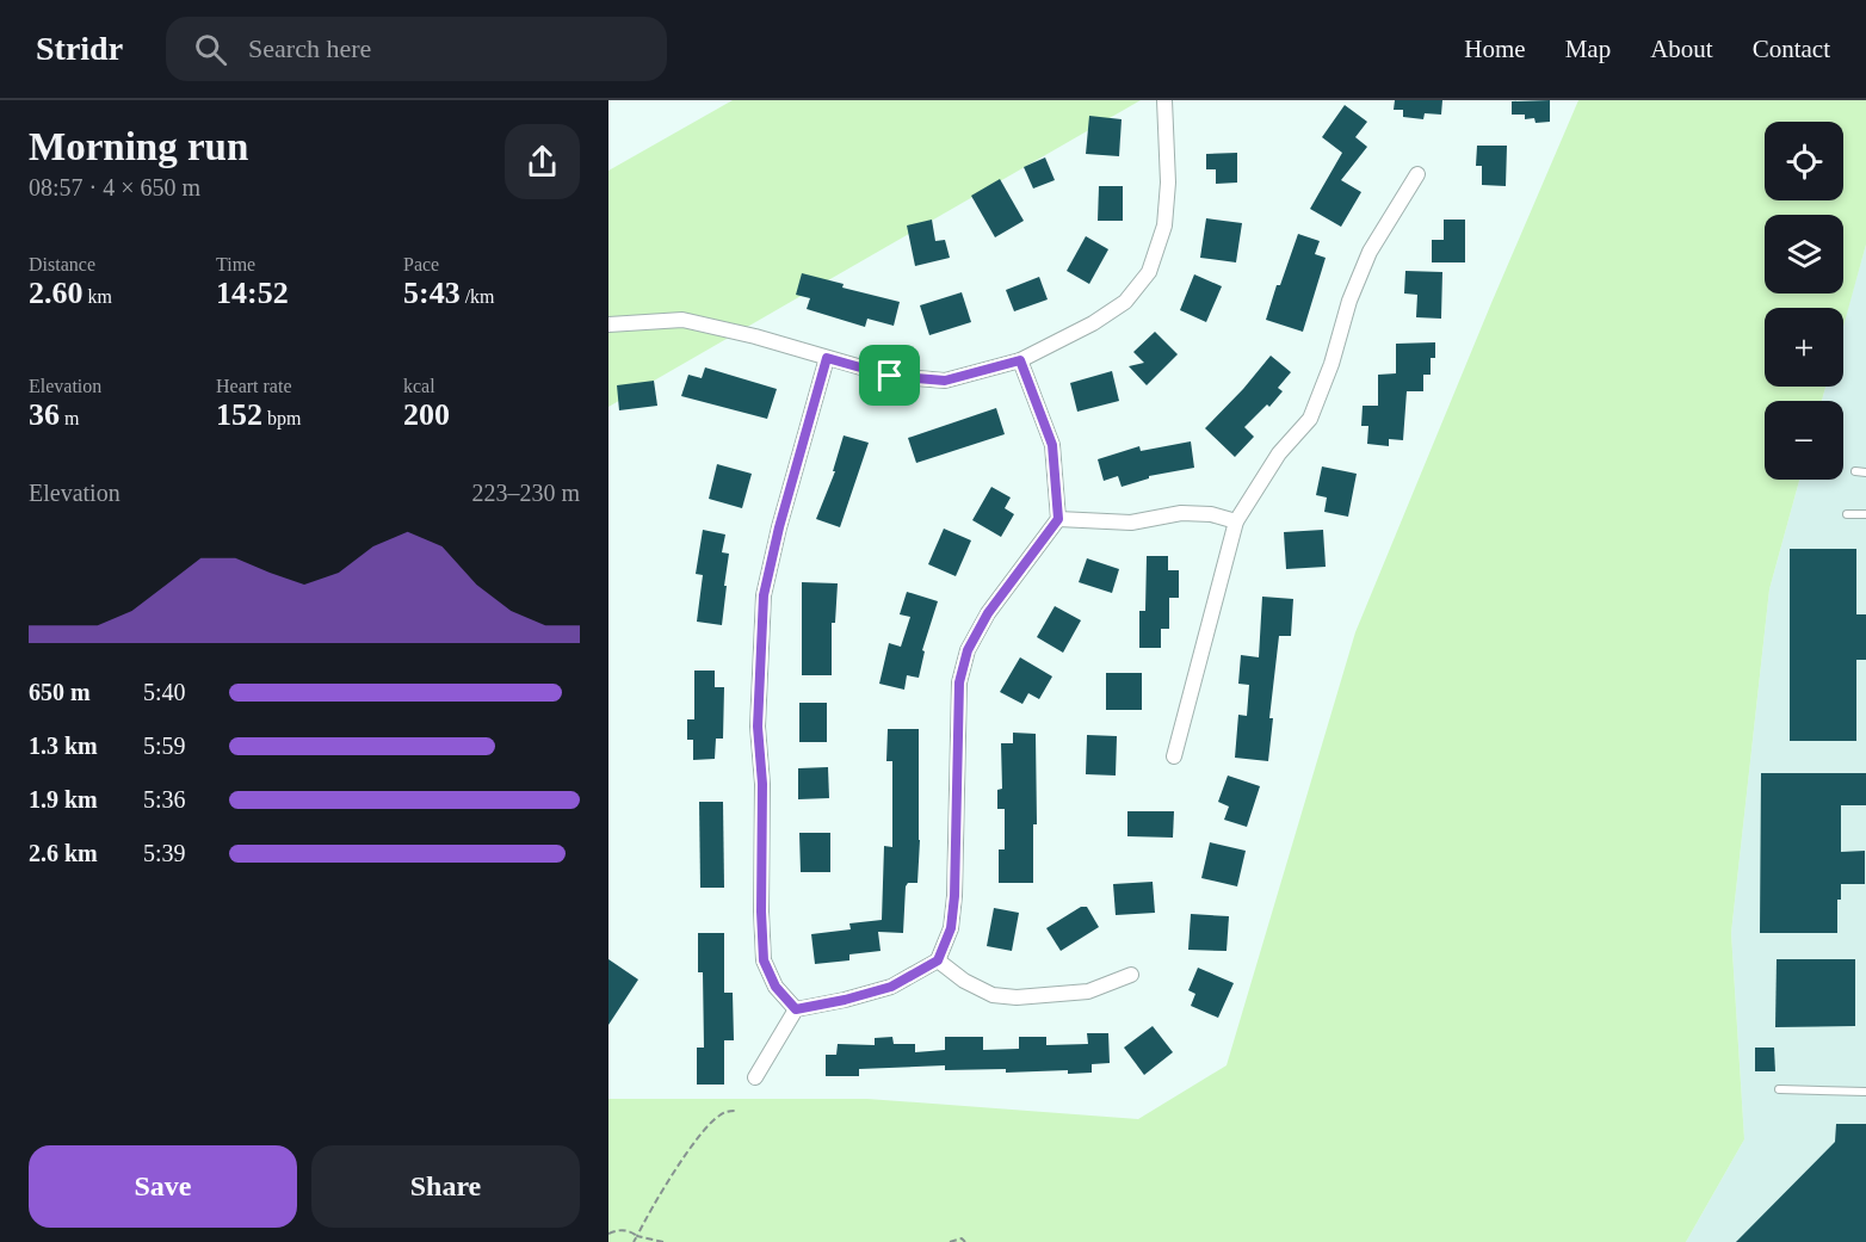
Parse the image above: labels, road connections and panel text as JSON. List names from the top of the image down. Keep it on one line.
{"page":{"header":"Stridr","search":"Search here","nav":["Home","Map","About","Contact"],"heading":["Morning run","08:57 · 4 × 650 m"],"map_buttons":["+","−"],"stats":[["Distance","2.60 km"],["Time","14:52"],["Pace","5:43 /km"],["Elevation","36 m"],["Heart rate","152 bpm"],["kcal","200"]],"chart":["Elevation","223–230 m"],"list":[{"name":"650 m","note":"5:40"},{"name":"1.3 km","note":"5:59"},{"name":"1.9 km","note":"5:36"},{"name":"2.6 km","note":"5:39"}],"buttons":["Save","Share"]}}
